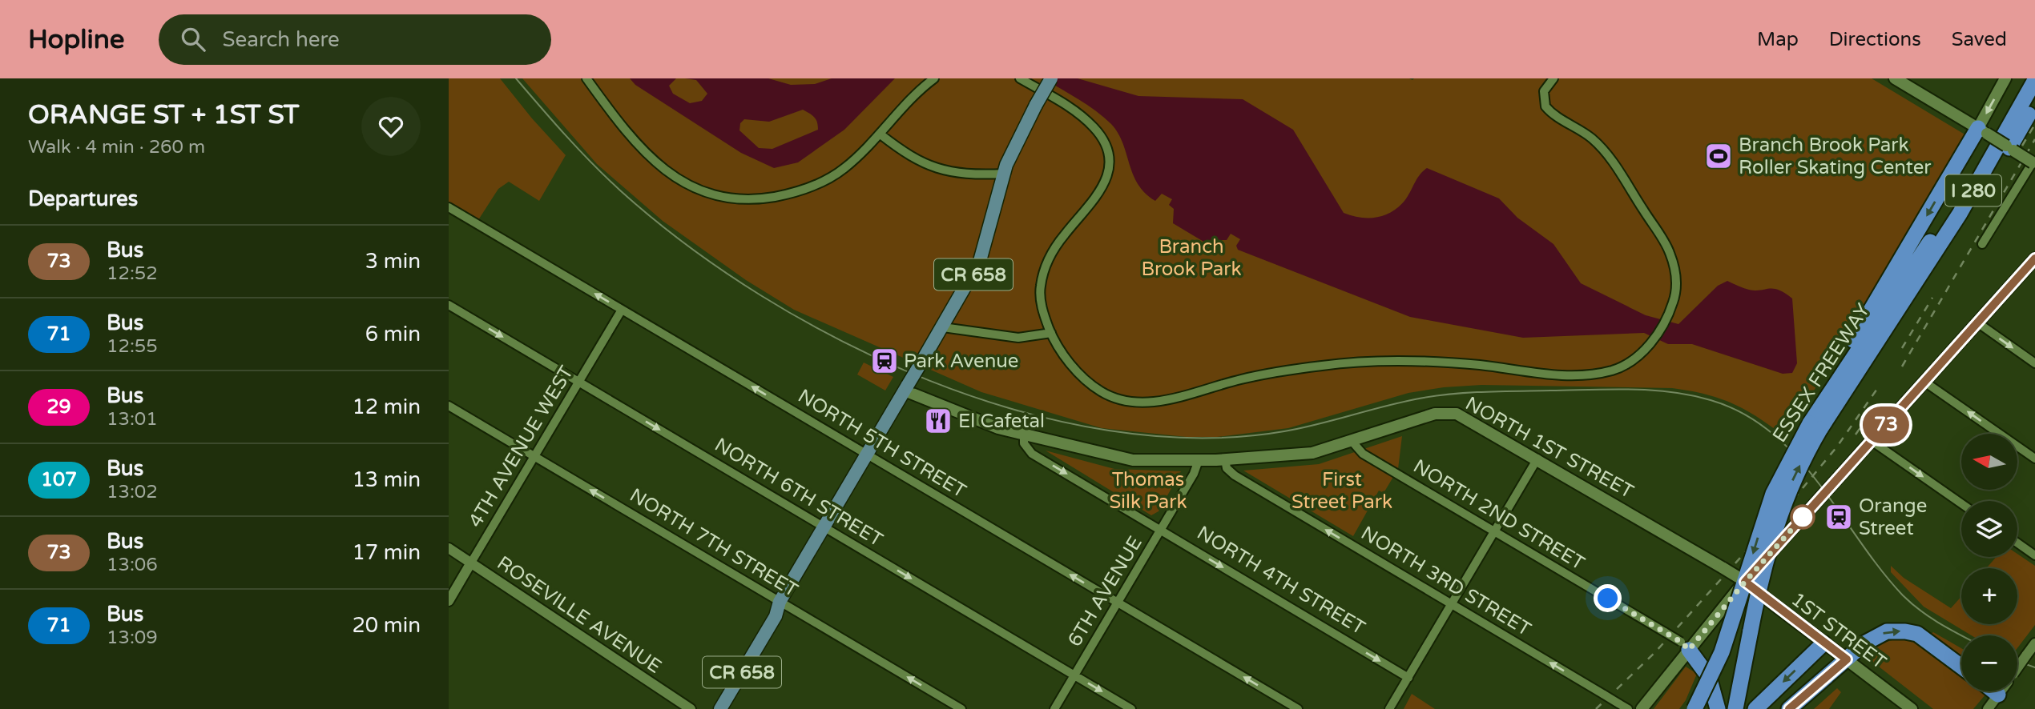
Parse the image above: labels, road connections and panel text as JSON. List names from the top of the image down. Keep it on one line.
{"streets":{"highway":["I 280","ESSEX FREEWAY"],"main road":["CR 658","NORTH 1ST STREET","1ST STREET"],"street":["NORTH 5TH STREET","4TH AVENUE WEST","NORTH 6TH STREET","NORTH 2ND STREET","NORTH 7TH STREET","NORTH 4TH STREET","NORTH 3RD STREET","6TH AVENUE","ROSEVILLE AVENUE"]},"crossings":[["CR 658","NORTH 5TH STREET"],["CR 658","NORTH 6TH STREET"],["CR 658","NORTH 7TH STREET"],["NORTH 5TH STREET","4TH AVENUE WEST"],["NORTH 5TH STREET","6TH AVENUE"],["4TH AVENUE WEST","NORTH 6TH STREET"],["4TH AVENUE WEST","NORTH 7TH STREET"],["4TH AVENUE WEST","ROSEVILLE AVENUE"],["NORTH 1ST STREET","NORTH 2ND STREET"],["NORTH 1ST STREET","NORTH 4TH STREET"],["NORTH 1ST STREET","NORTH 3RD STREET"],["NORTH 1ST STREET","6TH AVENUE"],["NORTH 1ST STREET","1ST STREET"],["NORTH 6TH STREET","6TH AVENUE"],["NORTH 4TH STREET","6TH AVENUE"]],"one_way":["NORTH 5TH STREET","NORTH 6TH STREET","NORTH 7TH STREET","NORTH 4TH STREET","NORTH 3RD STREET"],"parks":["Branch Brook Park","Thomas Silk Park","First Street Park"],"places":{"sports":["Branch Brook Park Roller Skating Center"],"station":["Park Avenue","Orange Street"],"restaurant":["El Cafetal"]},"lines":["bus line 73"],"north":"left","page":{"header":"Hopline","search":"Search here","nav":["Map","Directions","Saved"],"heading":[["ORANGE ST + 1ST ST","Walk · 4 min · 260 m"],"Departures"],"on_map":"73","list":[{"mark":"73","name":"Bus","note":"12:52","value":"3 min"},{"mark":"71","name":"Bus","note":"12:55","value":"6 min"},{"mark":"29","name":"Bus","note":"13:01","value":"12 min"},{"mark":"107","name":"Bus","note":"13:02","value":"13 min"},{"mark":"73","name":"Bus","note":"13:06","value":"17 min"},{"mark":"71","name":"Bus","note":"13:09","value":"20 min"}],"map_buttons":["+","−"]}}
